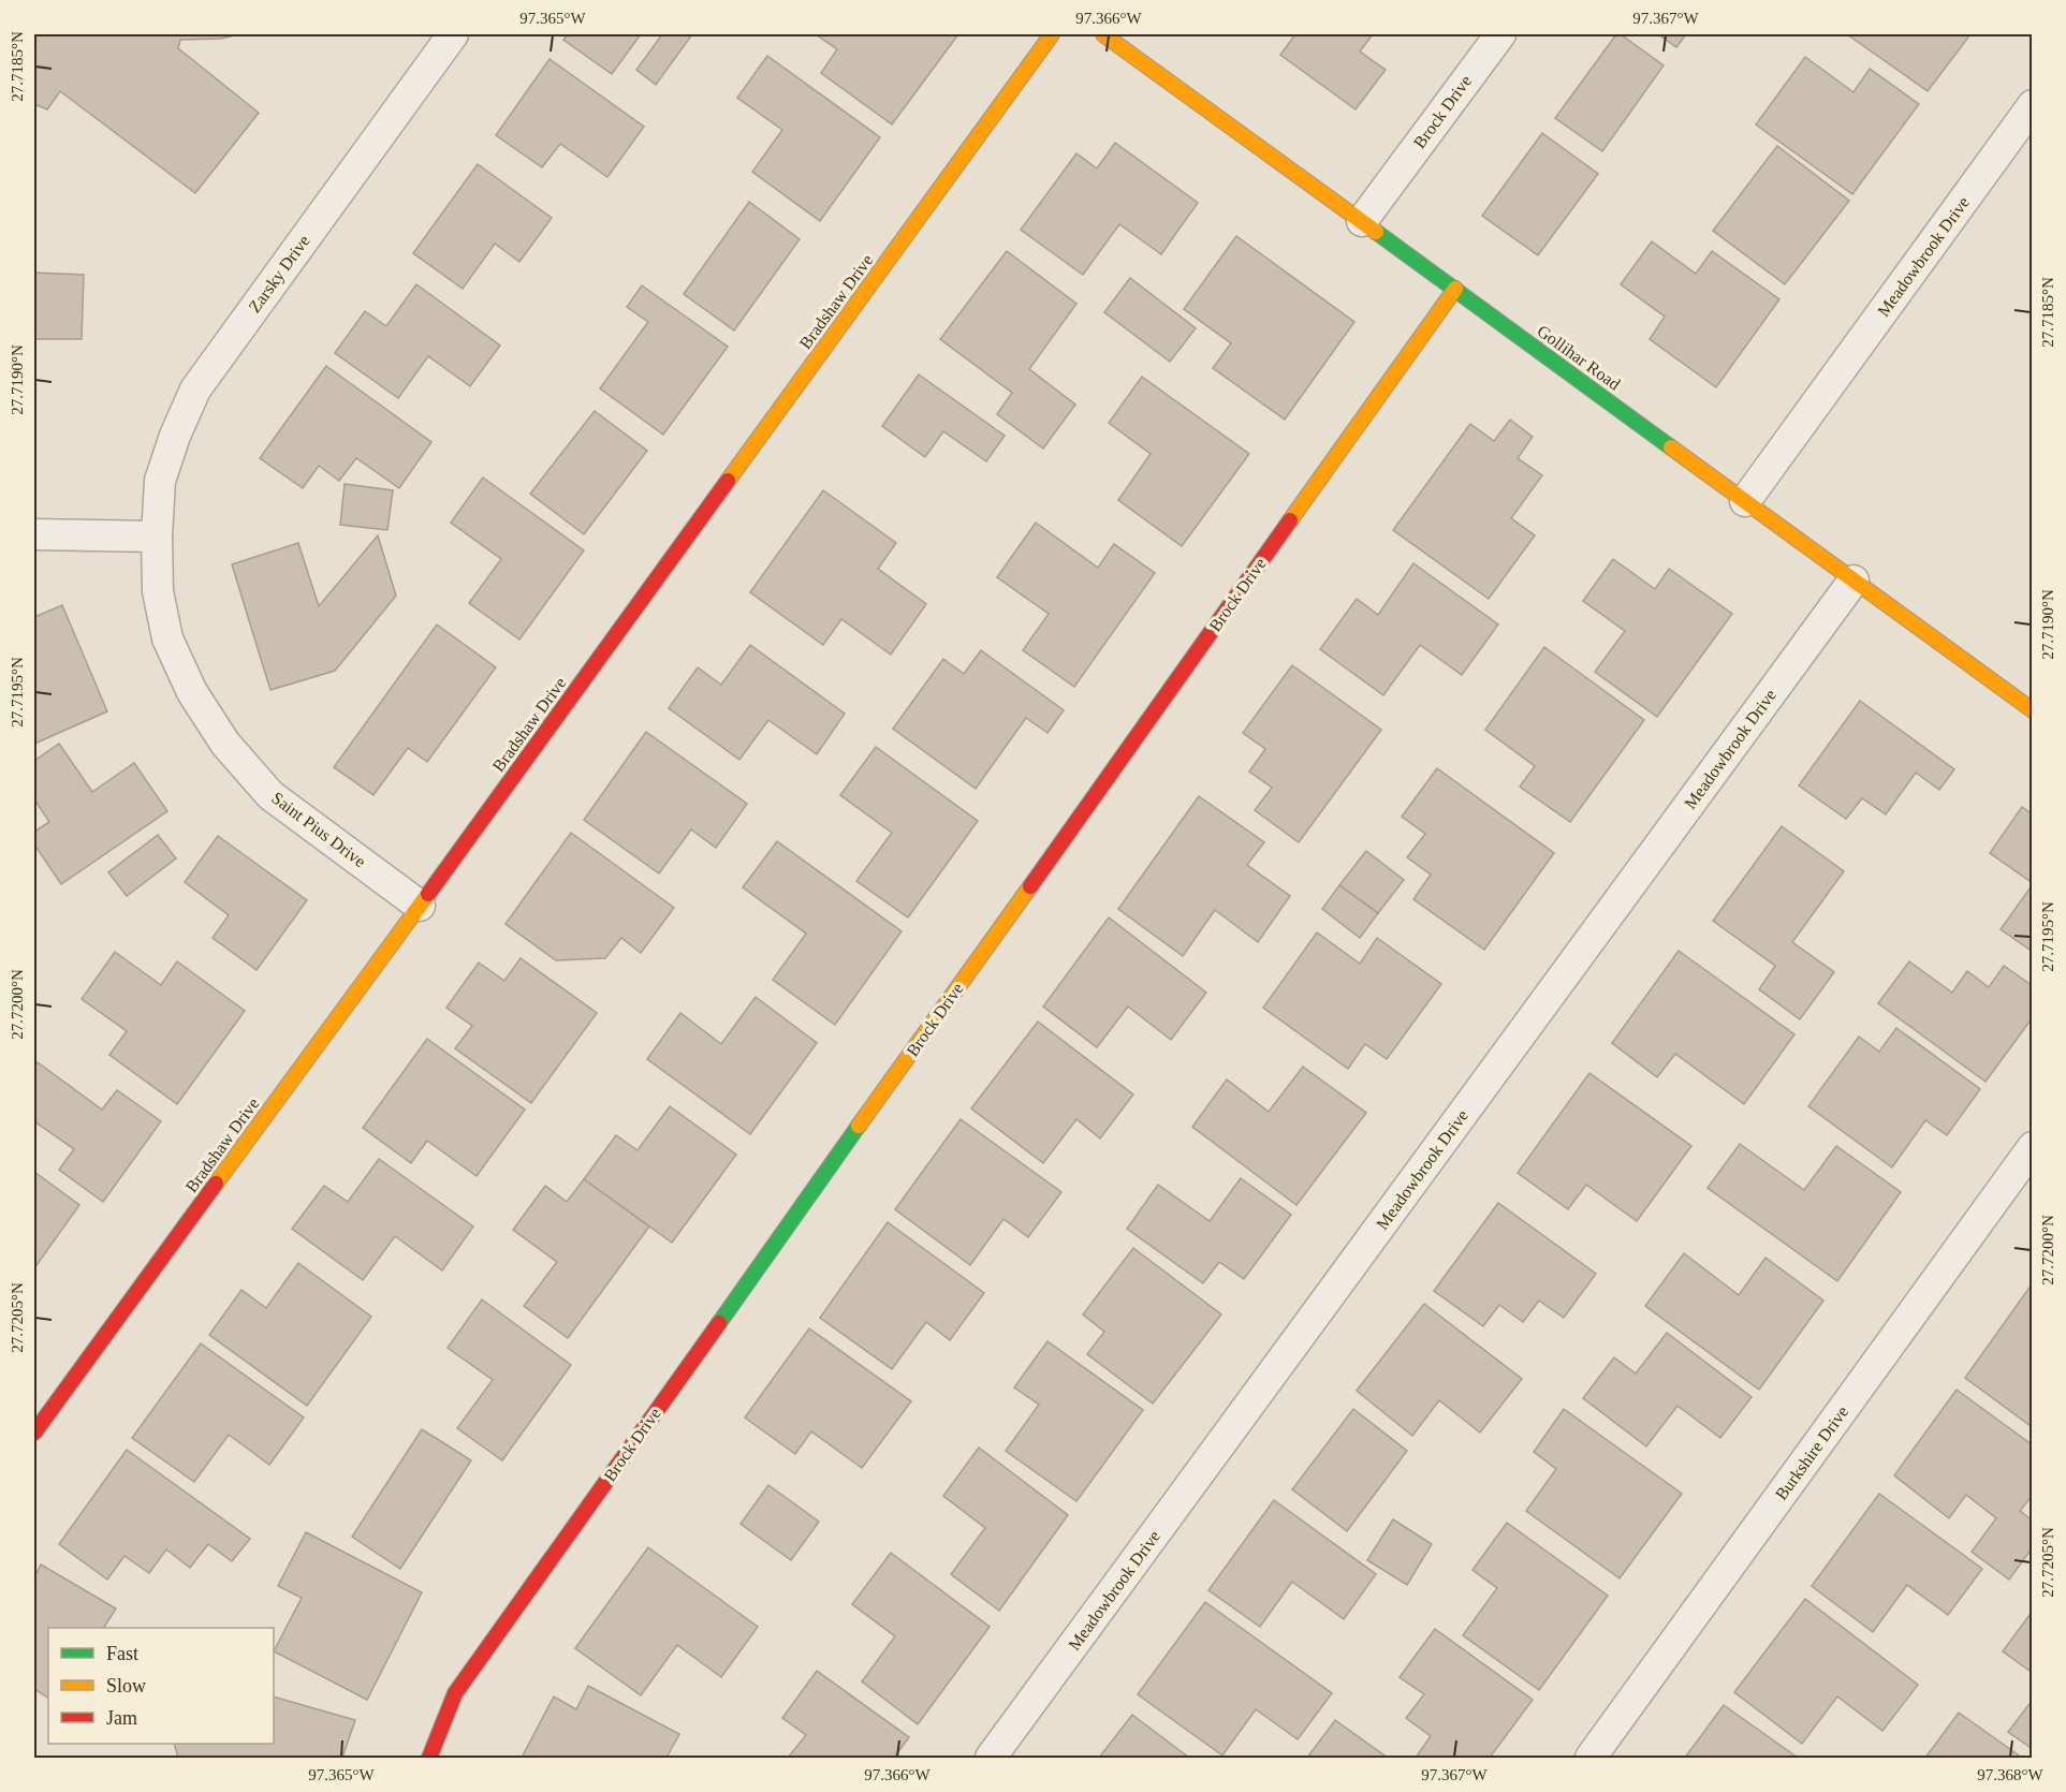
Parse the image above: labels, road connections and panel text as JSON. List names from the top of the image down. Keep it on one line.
{"streets":{"street":["Brock Drive","Meadowbrook Drive","Zarsky Drive","Bradshaw Drive","Gollihar Road","Saint Pius Drive","Burkshire Drive"]},"crossings":[["Brock Drive","Gollihar Road"],["Meadowbrook Drive","Gollihar Road"],["Zarsky Drive","Saint Pius Drive"],["Bradshaw Drive","Saint Pius Drive"]],"legend":["Fast","Slow","Jam"],"coordinates":["97.365°W","97.366°W","97.367°W","27.7185°N","27.7190°N","27.7195°N","27.7200°N","27.7205°N","97.368°W"]}
